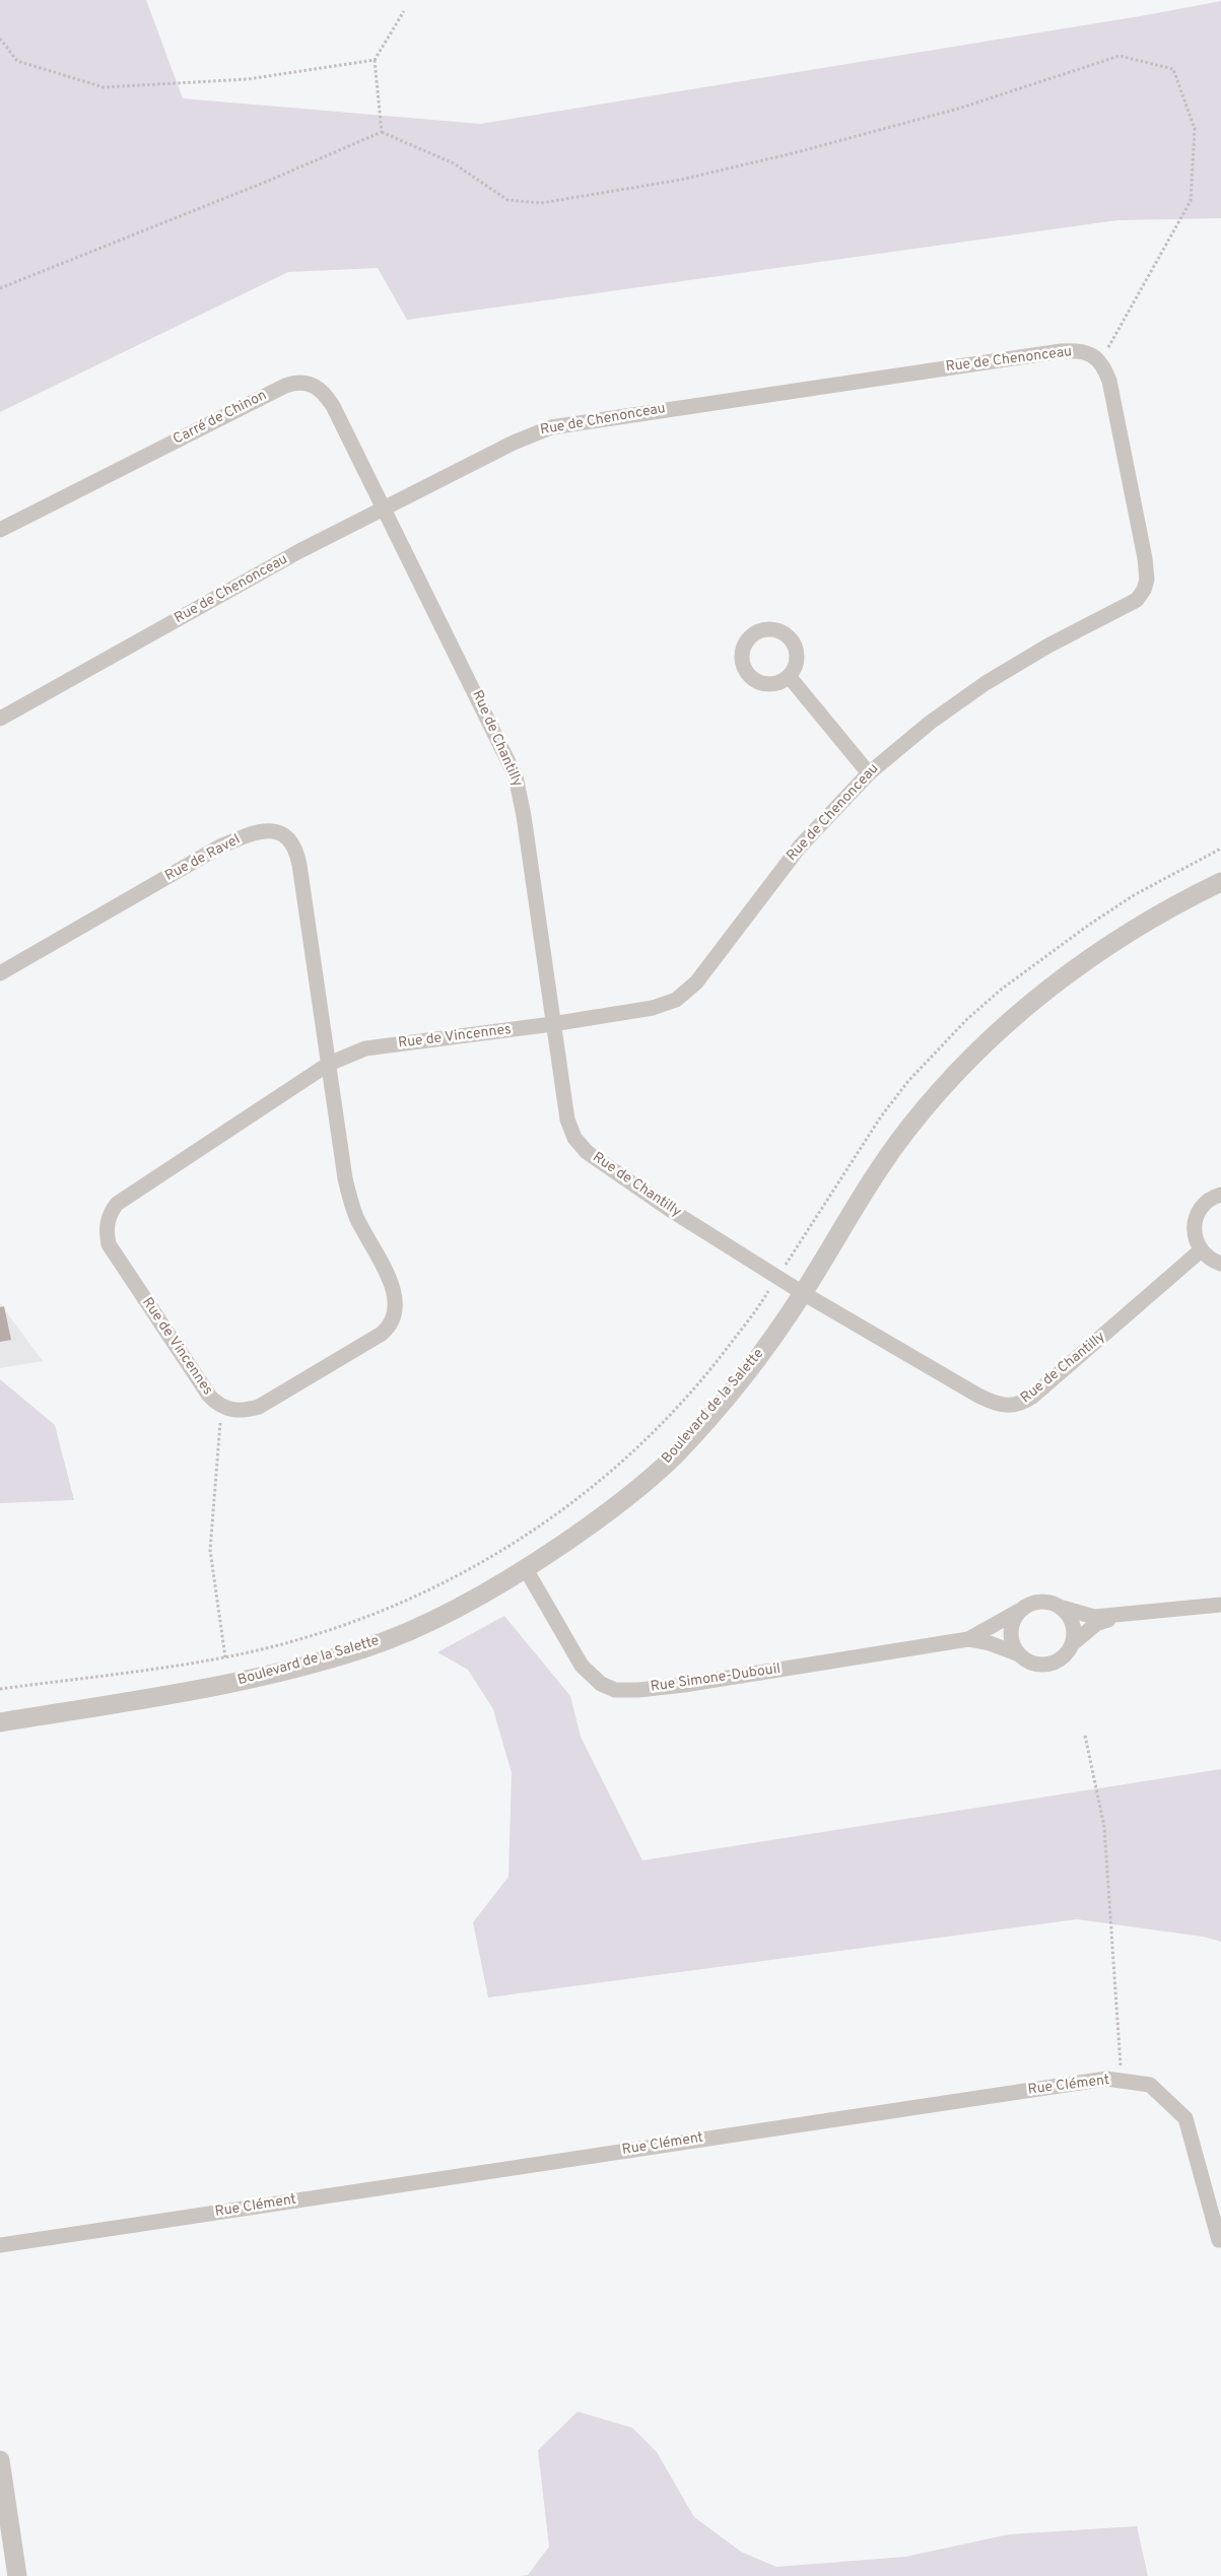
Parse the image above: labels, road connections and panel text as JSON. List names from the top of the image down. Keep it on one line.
{"streets":{"street":["Rue de Chenonceau","Carré de Chinon","Rue de Chantilly","Rue de Ravel","Rue de Vincennes","Boulevard de la Salette","Rue Simone-Dubouil","Rue Clément"]},"crossings":[["Rue de Chenonceau","Carré de Chinon"],["Rue de Chenonceau","Rue de Chantilly"],["Rue de Chenonceau","Rue de Vincennes"],["Carré de Chinon","Rue de Chantilly"],["Rue de Chantilly","Rue de Vincennes"],["Rue de Chantilly","Boulevard de la Salette"],["Rue de Ravel","Rue de Vincennes"],["Boulevard de la Salette","Rue Simone-Dubouil"]]}
